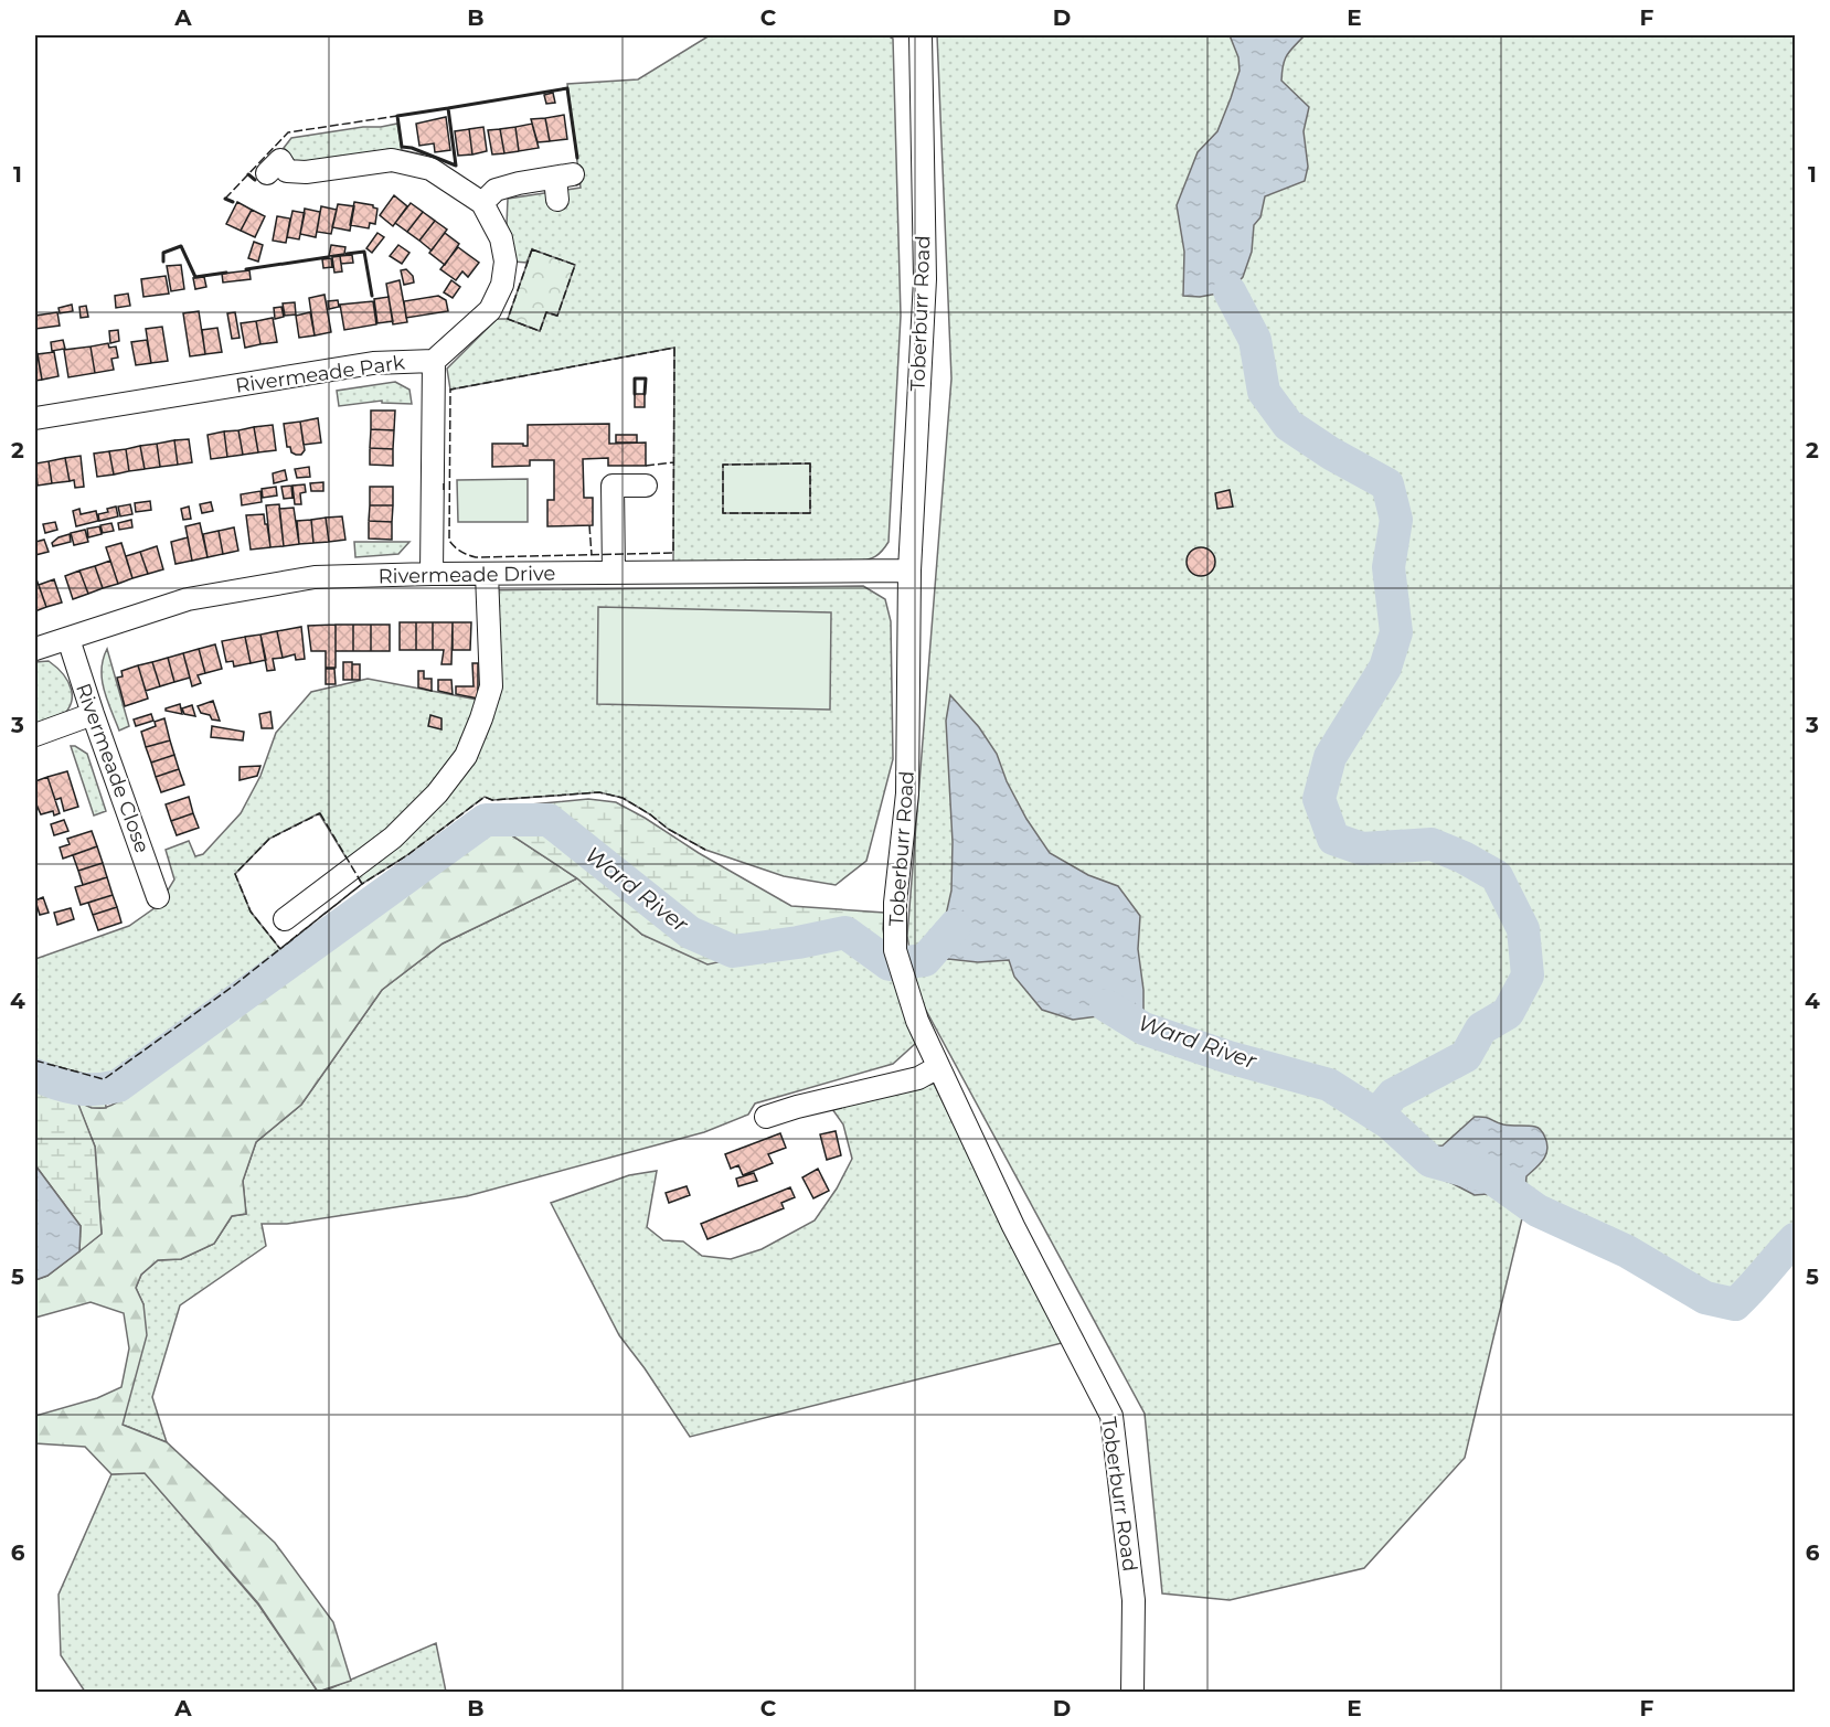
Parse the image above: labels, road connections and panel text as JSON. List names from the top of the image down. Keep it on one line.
{"streets":{"street":["Toberburr Road","Rivermeade Park","Rivermeade Drive","Rivermeade Close"]},"crossings":[["Toberburr Road","Rivermeade Drive"],["Rivermeade Park","Rivermeade Drive"],["Rivermeade Drive","Rivermeade Close"]],"water":["Ward River"],"grid":{"columns":["A","B","C","D","E","F"],"rows":["1","2","3","4","5","6"]}}
